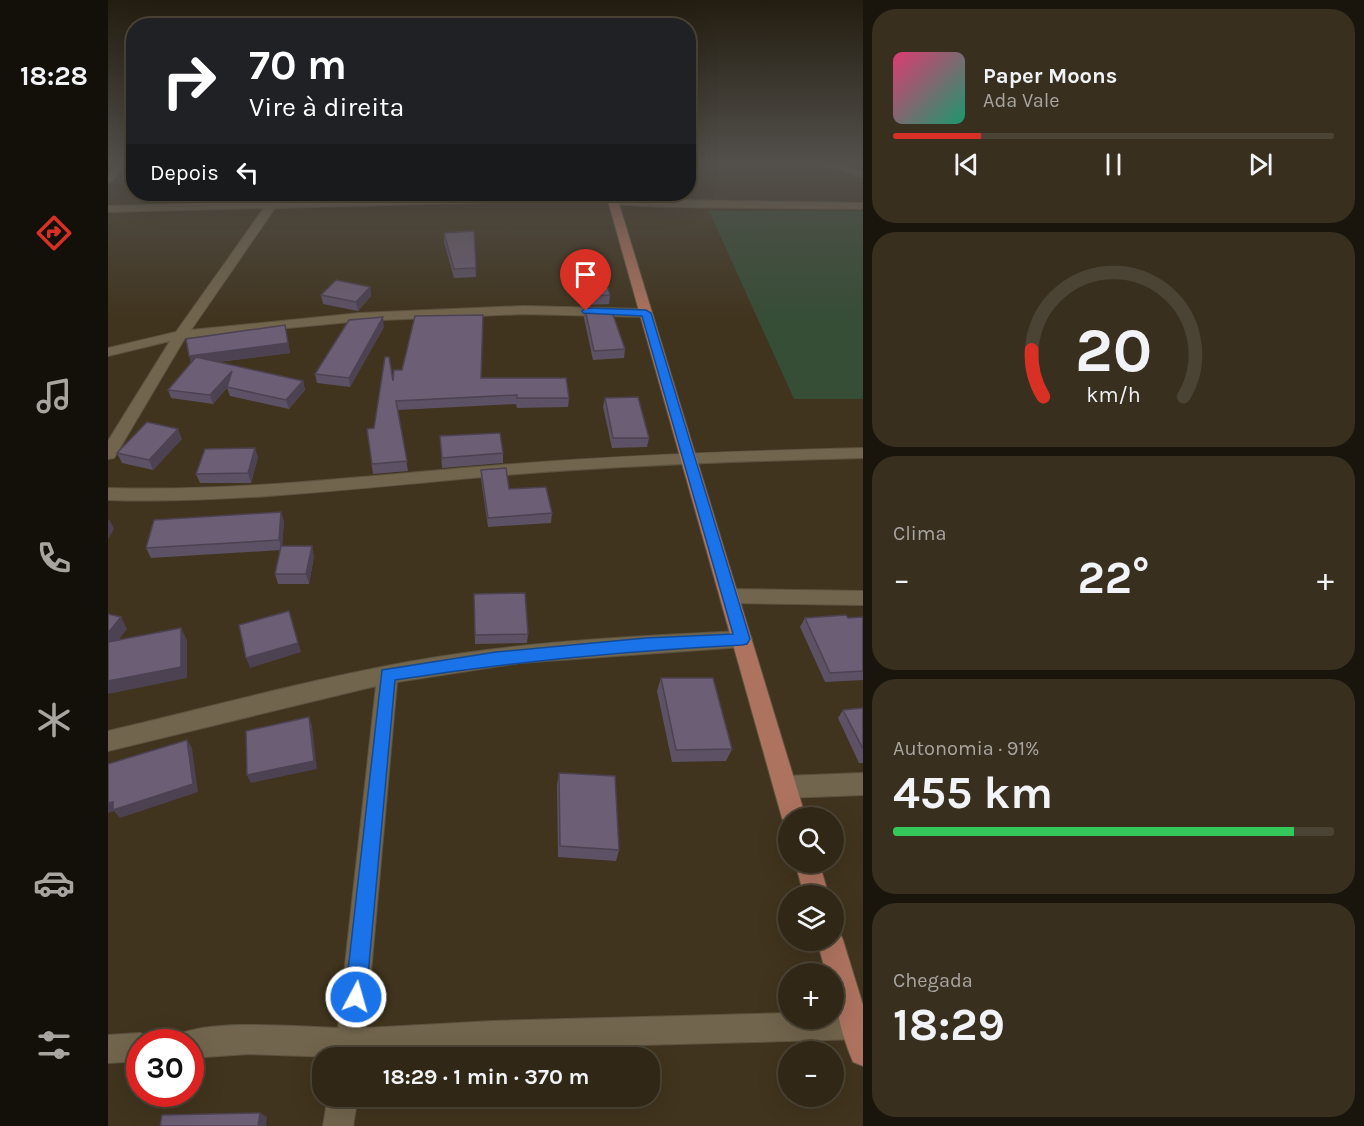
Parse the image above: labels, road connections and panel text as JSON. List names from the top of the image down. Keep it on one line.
{"page":{"tabs":"18:28","turn":["70 m","Vire à direita"],"song":["Paper Moons","Ada Vale"],"then":"Depois","tile":["Clima",["Autonomia · 91%","455 km"],["Chegada","18:29"]],"heat":["−","22°","+"],"map_buttons":["+","−"],"limit":"30","trip":"18:29 · 1 min · 370 m","gauge":["20","km/h"]}}
